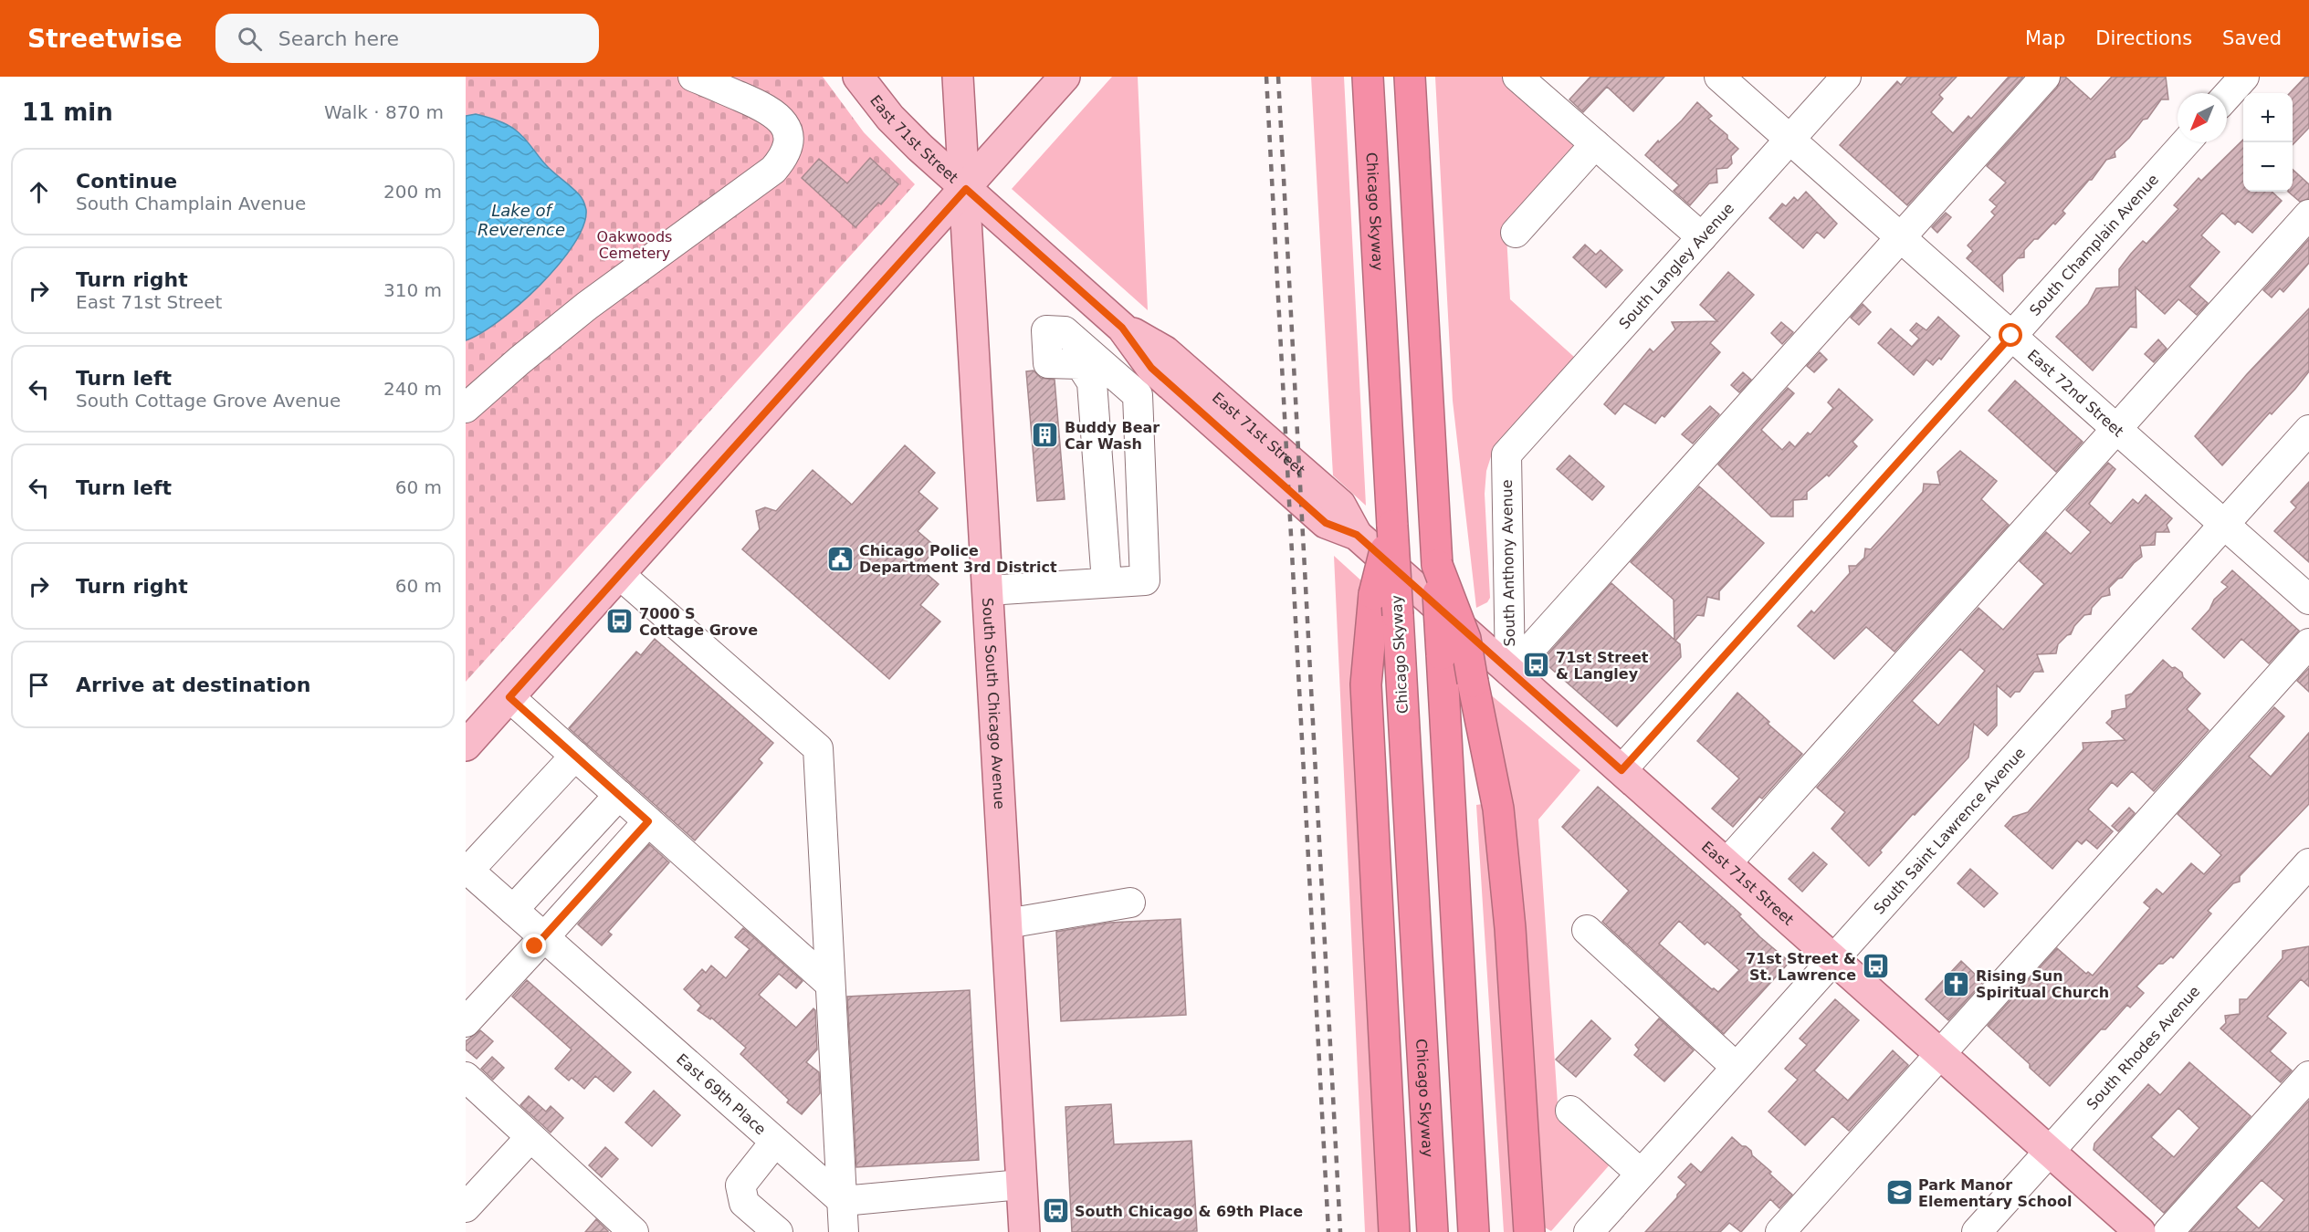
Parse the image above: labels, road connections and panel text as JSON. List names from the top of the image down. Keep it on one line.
{"streets":{"highway":["Chicago Skyway"],"main road":["East 71st Street","South South Chicago Avenue"],"street":["South Champlain Avenue","South Langley Avenue","East 72nd Street","South Anthony Avenue","South Saint Lawrence Avenue","South Rhodes Avenue","East 69th Place"]},"crossings":[["East 71st Street","South Champlain Avenue"],["East 71st Street","South Anthony Avenue"],["East 71st Street","South South Chicago Avenue"],["East 71st Street","South Saint Lawrence Avenue"],["East 71st Street","South Rhodes Avenue"],["South Champlain Avenue","East 72nd Street"],["South Langley Avenue","East 72nd Street"],["South Langley Avenue","South Anthony Avenue"],["East 72nd Street","South Saint Lawrence Avenue"]],"water":["Lake of Reverence"],"parks":["Oakwoods Cemetery"],"places":{"building":["Buddy Bear Car Wash"],"public building":["Chicago Police Department 3rd District"],"bus stop":["7000 S Cottage Grove","71st Street & Langley","71st Street & St. Lawrence","South Chicago & 69th Place"],"church":["Rising Sun Spiritual Church"],"school or university":["Park Manor Elementary School"]},"north":"bottom left","page":{"header":"Streetwise","search":"Search here","nav":["Map","Directions","Saved"],"heading":["11 min","Walk · 870 m"],"map_buttons":["+","−"],"list":[["Continue","South Champlain Avenue","200 m"],["Turn right","East 71st Street","310 m"],["Turn left","South Cottage Grove Avenue","240 m"],["Turn left","60 m"],["Turn right","60 m"],"Arrive at destination"]}}
